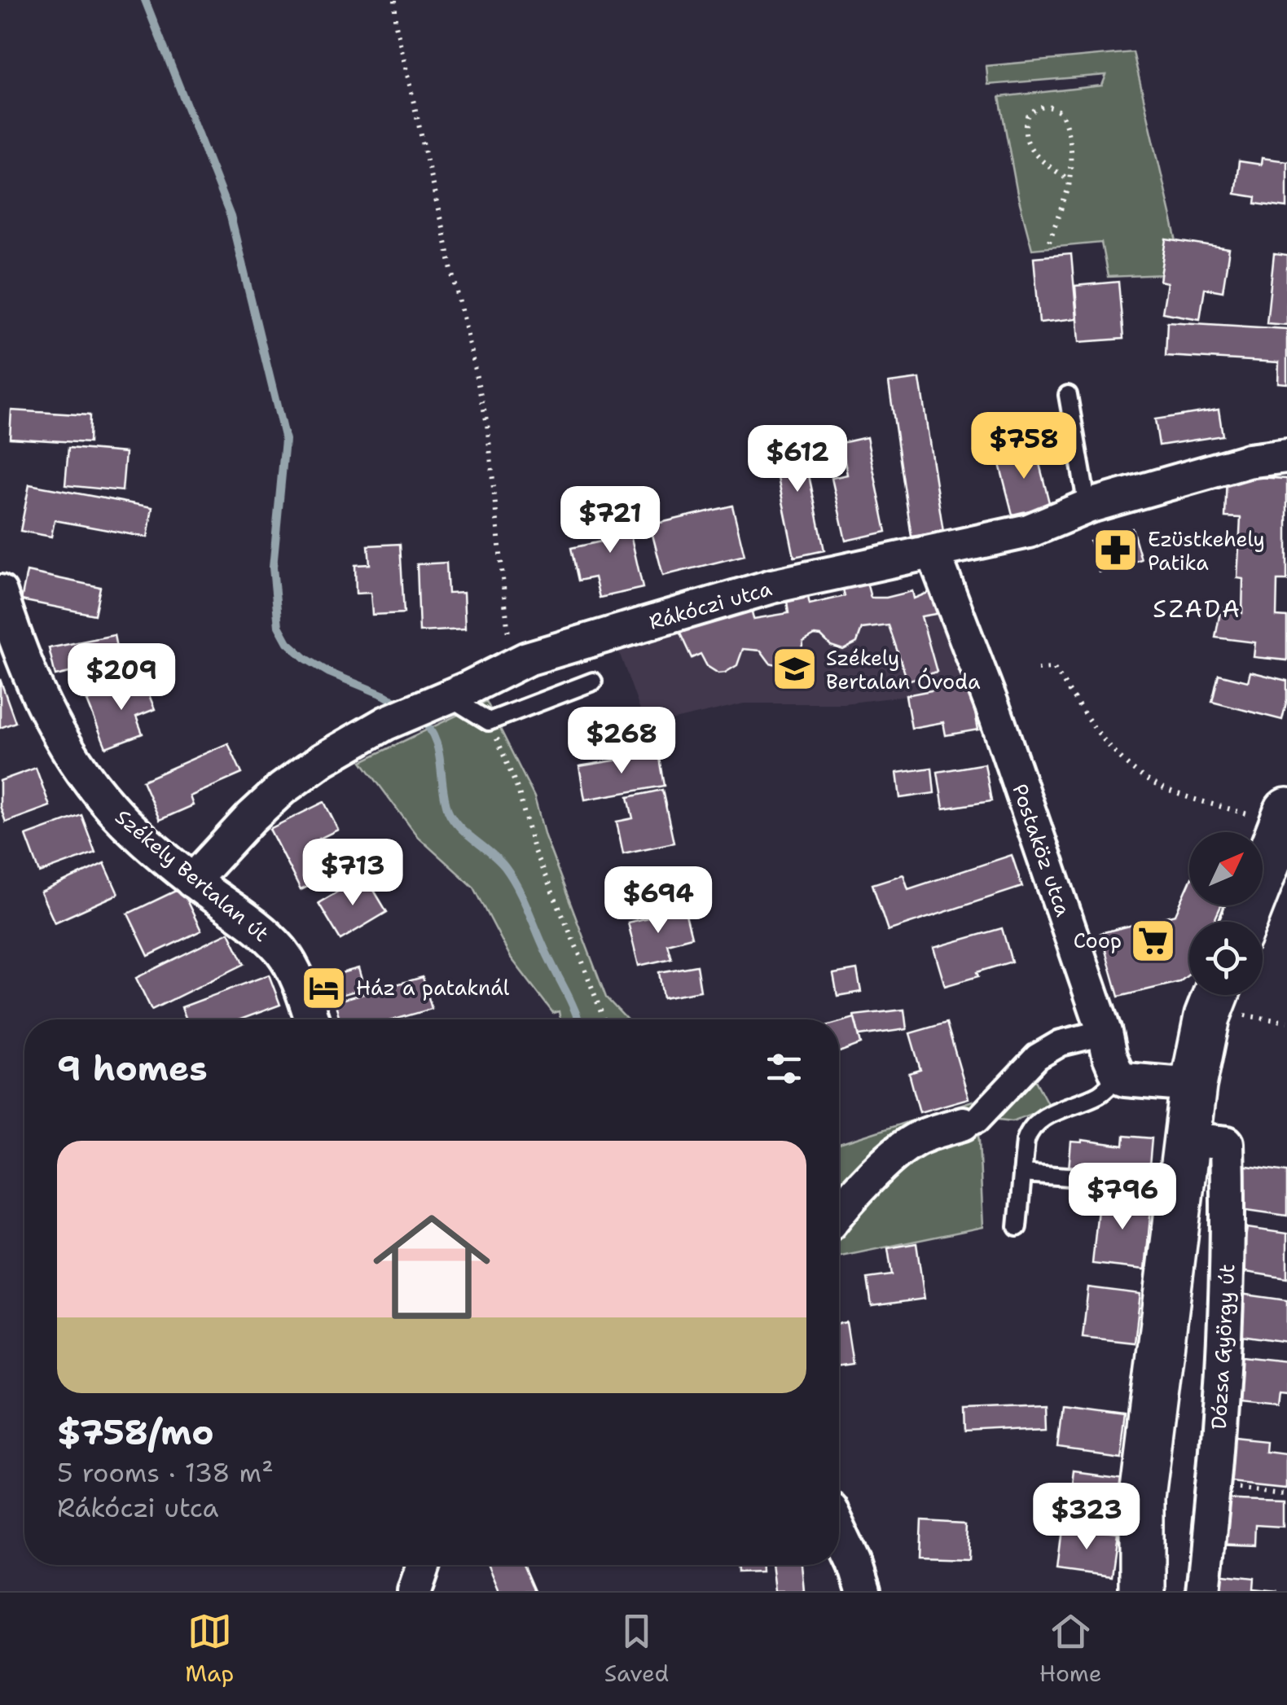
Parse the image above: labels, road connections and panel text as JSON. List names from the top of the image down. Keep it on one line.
{"streets":{"street":["Rákóczi utca","Postaköz utca","Székely Bertalan út","Dózsa György út"]},"crossings":[["Rákóczi utca","Postaköz utca"],["Rákóczi utca","Székely Bertalan út"]],"districts":["SZADA"],"places":{"pharmacy":["Ezüstkehely Patika"],"school or university":["Székely Bertalan Óvoda"],"supermarket":["Coop"],"hotel":["Ház a pataknál"]},"north":"top right","page":{"price":["$758","$612","$721","$209","$268","$713","$694","$796","$323"],"heading":"9 homes","list":[{"name":"$758/mo","note":"5 rooms · 138 m² · Rákóczi utca"}],"tabs":["Map","Saved","Home"]}}
